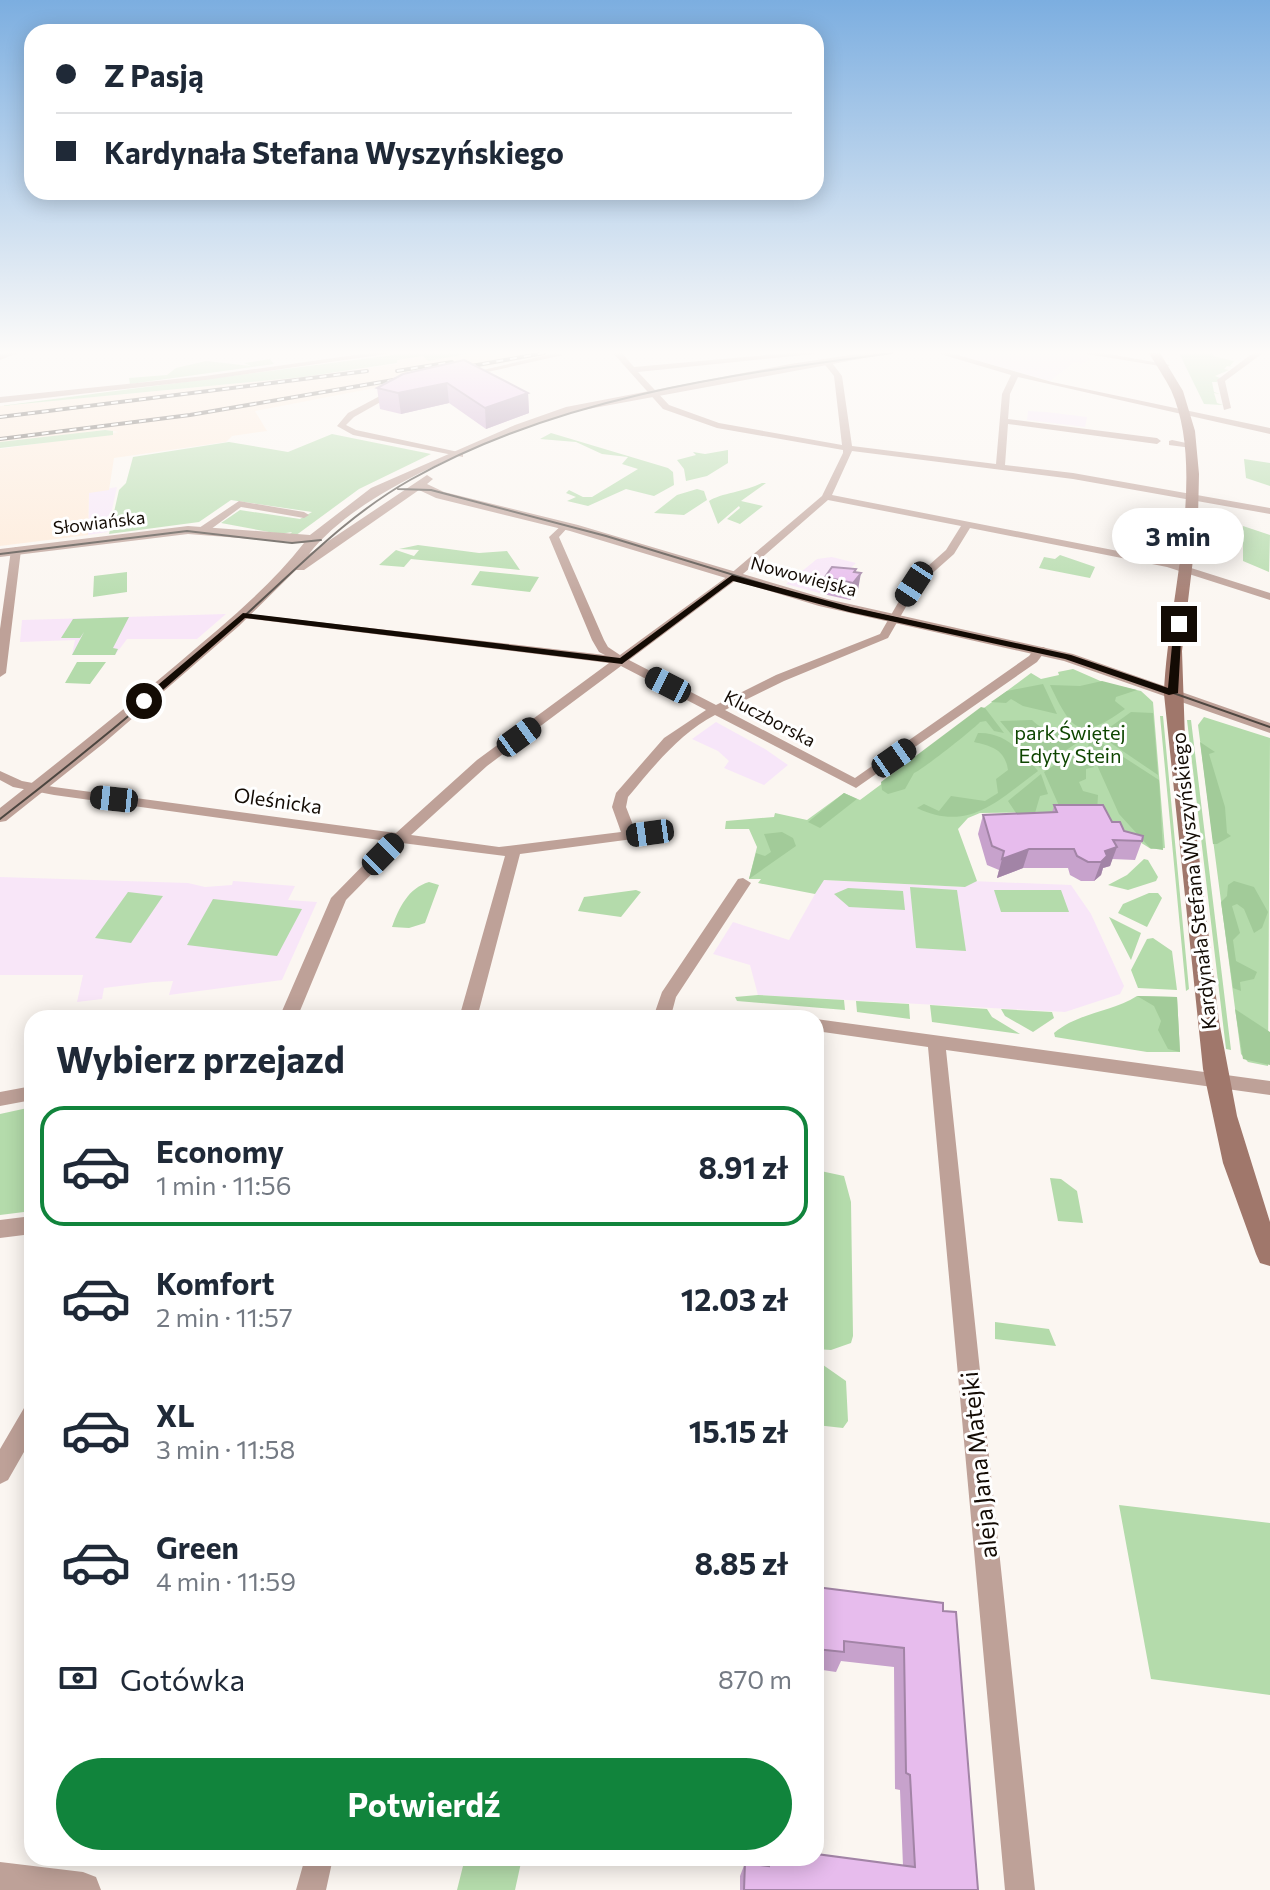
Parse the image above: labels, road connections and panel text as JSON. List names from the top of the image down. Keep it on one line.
{"streets":{"main road":["Kardynała Stefana Wyszyńskiego"],"street":["Słowiańska","Nowowiejska","Kluczborska","Oleśnicka","aleja Jana Matejki"]},"crossings":[["Nowowiejska","Kluczborska"],["Nowowiejska","Kardynała Stefana Wyszyńskiego"]],"parks":["park Świętej Edyty Stein"],"page":{"banner":["Z Pasją","Kardynała Stefana Wyszyńskiego"],"bubble":"3 min","heading":"Wybierz przejazd","list":[{"name":"Economy","note":"1 min · 11:56","value":"8.91 zł"},{"name":"Komfort","note":"2 min · 11:57","value":"12.03 zł"},{"name":"XL","note":"3 min · 11:58","value":"15.15 zł"},{"name":"Green","note":"4 min · 11:59","value":"8.85 zł"}],"pay":["Gotówka","870 m"],"buttons":"Potwierdź"}}
